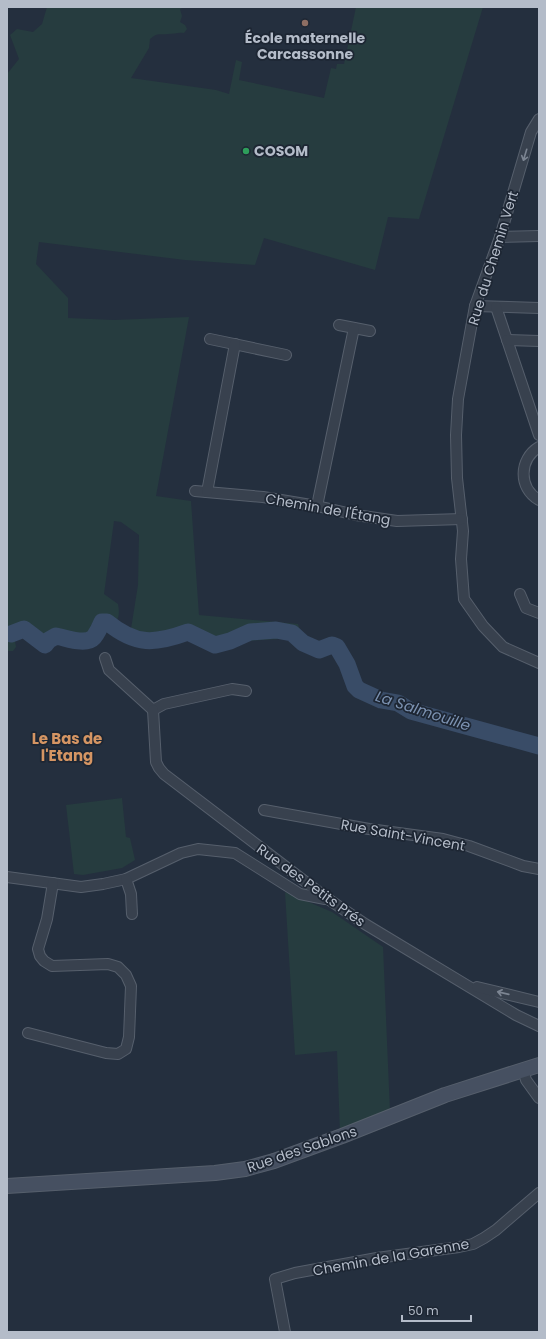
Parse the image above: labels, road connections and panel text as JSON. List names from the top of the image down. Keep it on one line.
{"streets":{"street":["Rue du Chemin Vert","Chemin de l'Étang","Rue Saint-Vincent","Rue des Petits Prés","Rue des Sablons","Chemin de la Garenne"]},"crossings":[["Rue du Chemin Vert","Chemin de l'Étang"]],"districts":["Le Bas de l'Etang"],"water":["La Salmouille"],"places":["École maternelle Carcassonne","COSOM"],"scale_bar":"50 m"}
